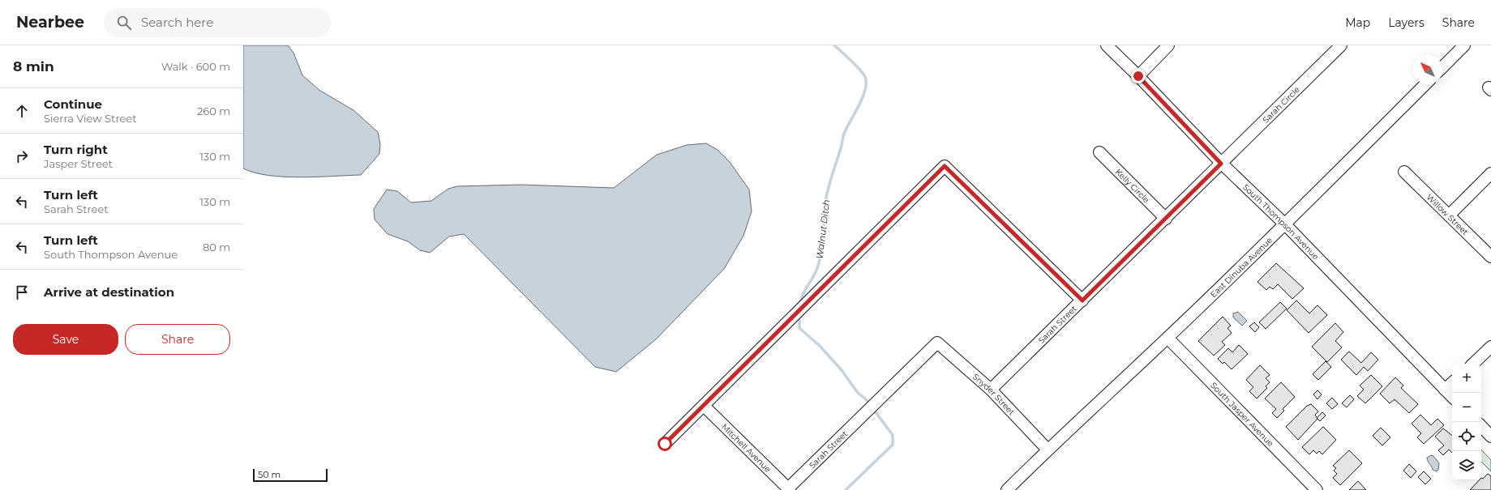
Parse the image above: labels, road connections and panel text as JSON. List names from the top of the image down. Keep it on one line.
{"streets":{"street":["Sarah Circle","Kelly Circle","Willow Street","South Thompson Avenue","East Dinuba Avenue","Sarah Street","Snyder Street","South Jasper Avenue","Mitchell Avenue"]},"crossings":[["Sarah Circle","South Thompson Avenue"],["Sarah Circle","Sarah Street"],["Kelly Circle","Sarah Street"],["South Thompson Avenue","East Dinuba Avenue"],["South Thompson Avenue","Sarah Street"],["East Dinuba Avenue","Snyder Street"],["East Dinuba Avenue","South Jasper Avenue"],["Sarah Street","Snyder Street"],["Sarah Street","Mitchell Avenue"]],"water":["Walnut Ditch"],"scale_bar":"50 m","north":"top left","page":{"header":"Nearbee","search":"Search here","nav":["Map","Layers","Share"],"heading":["8 min","Walk · 600 m"],"list":[["Continue","Sierra View Street","260 m"],["Turn right","Jasper Street","130 m"],["Turn left","Sarah Street","130 m"],["Turn left","South Thompson Avenue","80 m"],"Arrive at destination"],"buttons":["Save","Share"],"map_buttons":["+","−"],"scale":"50 m"}}
